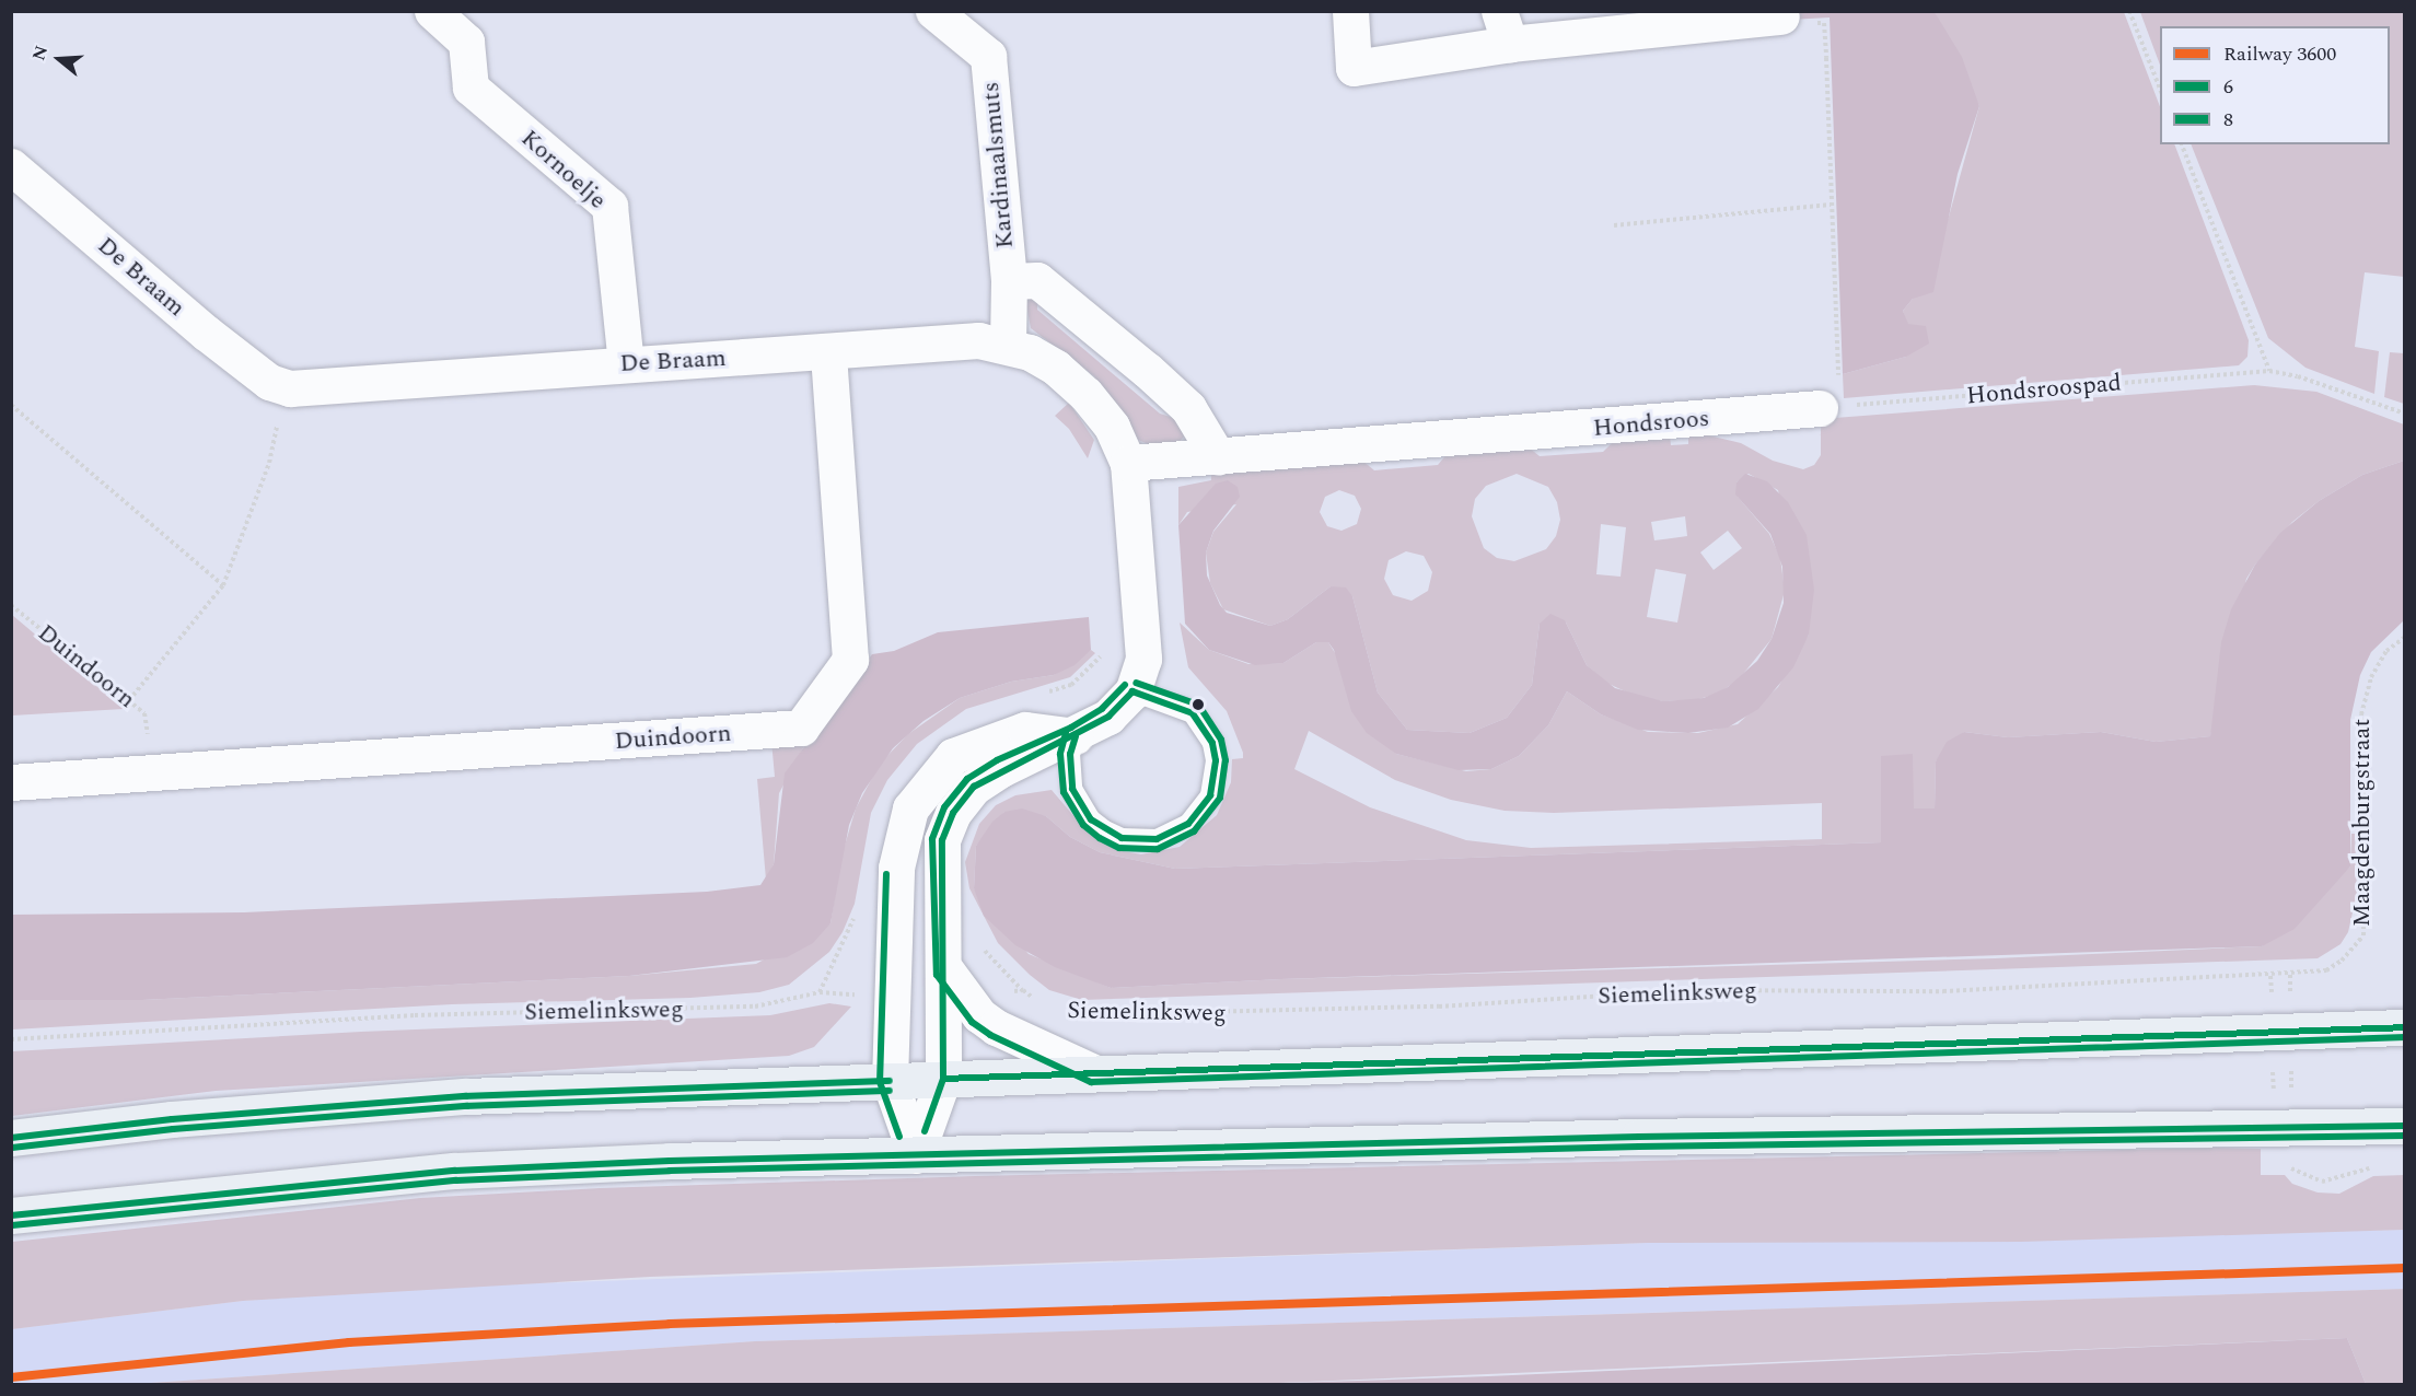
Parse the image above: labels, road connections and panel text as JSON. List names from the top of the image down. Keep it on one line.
{"streets":{"street":["Kardinaalsmuts","Kornoelje","De Braam","Hondsroos","Duindoorn"],"path":["Hondsroospad","Maagdenburgstraat","Siemelinksweg"]},"crossings":[["Kardinaalsmuts","De Braam"],["Kornoelje","De Braam"],["De Braam","Hondsroos"],["De Braam","Duindoorn"],["Hondsroospad","Hondsroos"],["Maagdenburgstraat","Siemelinksweg"]],"lines":["transit line 8","transit line 6","rail line 3600"],"legend":["Railway 3600","6","8"],"north":"left"}
